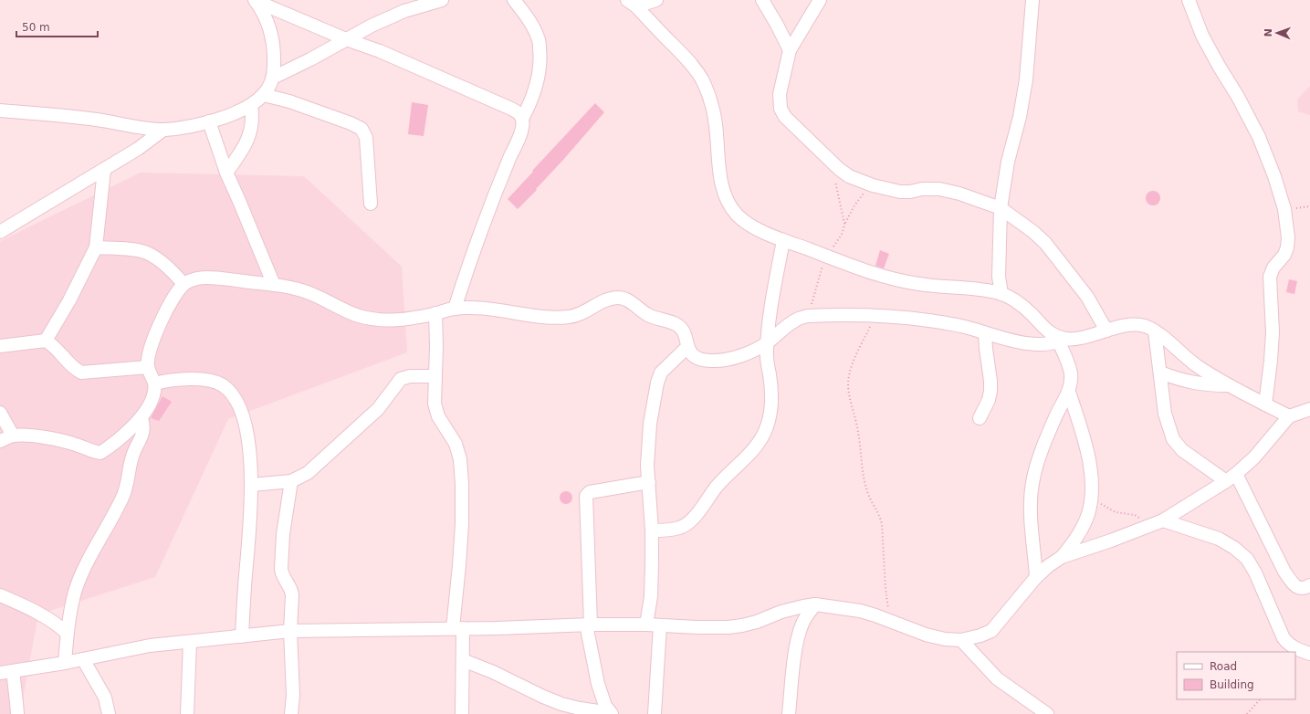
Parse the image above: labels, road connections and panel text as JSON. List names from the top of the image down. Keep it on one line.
{"legend":["Road","Building"],"scale_bar":"50 m","north":"left"}
